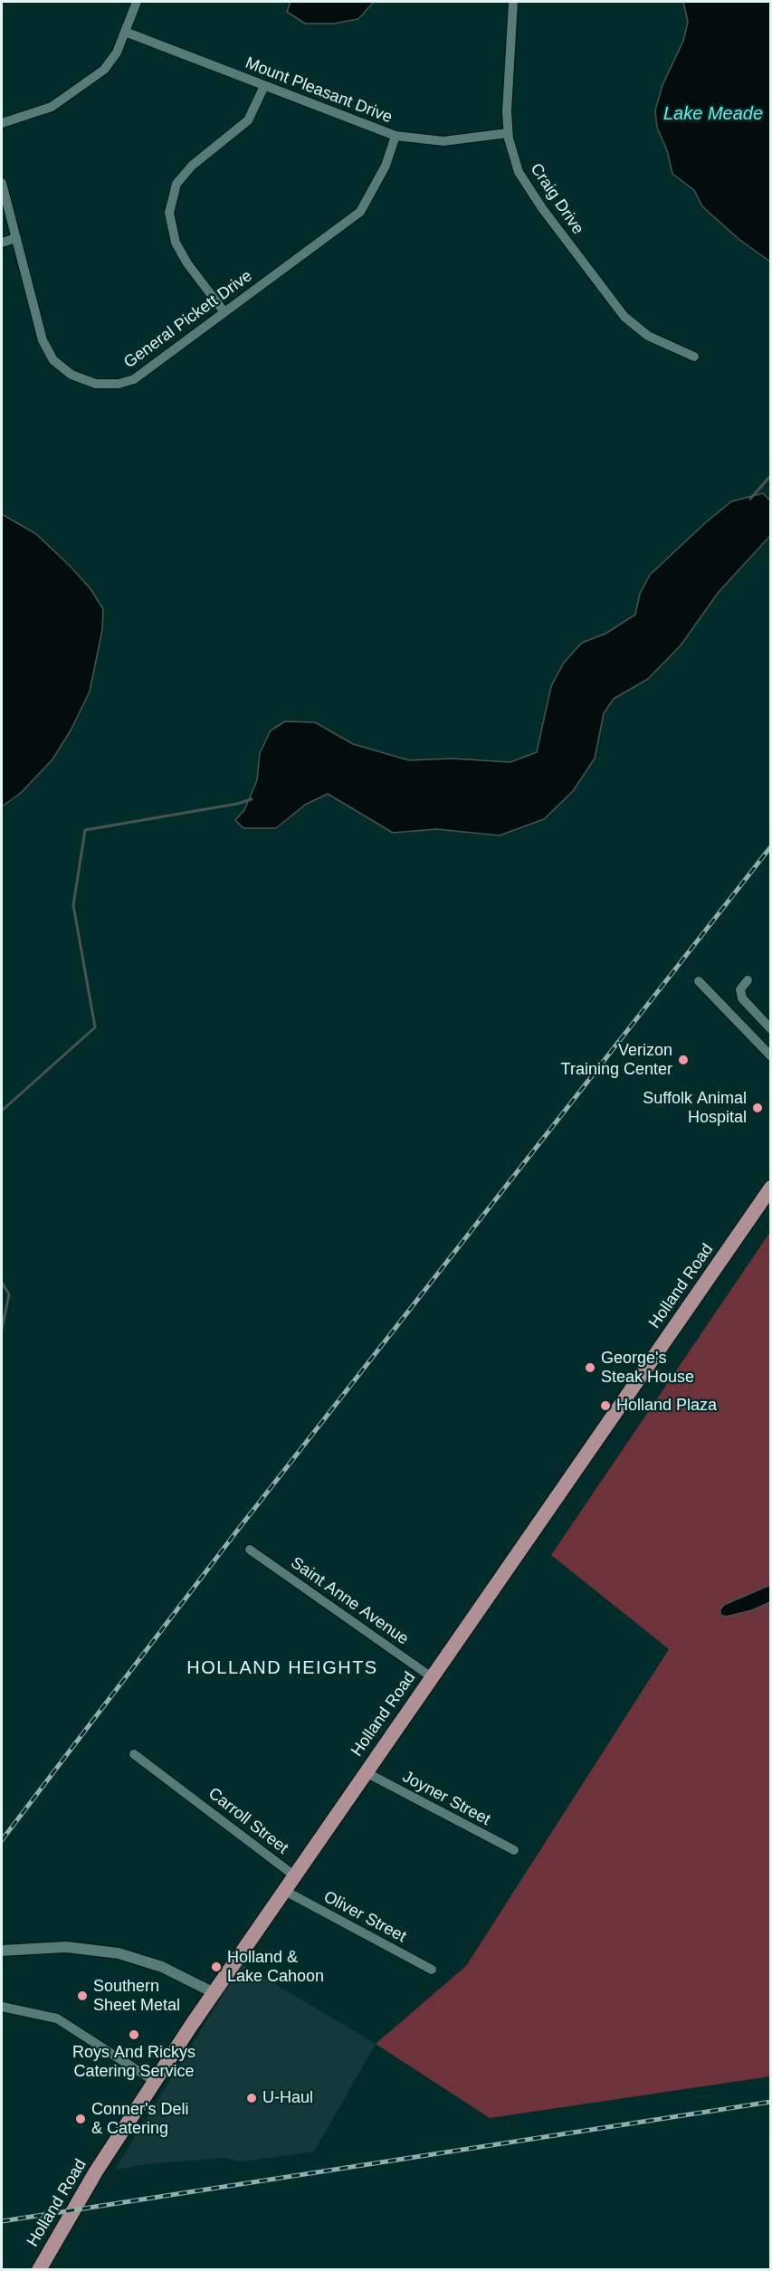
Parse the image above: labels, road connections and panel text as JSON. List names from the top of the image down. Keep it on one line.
{"streets":{"main road":["Holland Road"],"street":["Mount Pleasant Drive","Craig Drive","General Pickett Drive","Saint Anne Avenue","Joyner Street","Carroll Street","Oliver Street"]},"crossings":[["Mount Pleasant Drive","Craig Drive"],["Mount Pleasant Drive","General Pickett Drive"],["Holland Road","Saint Anne Avenue"],["Holland Road","Joyner Street"],["Holland Road","Carroll Street"],["Holland Road","Oliver Street"]],"districts":["HOLLAND HEIGHTS"],"water":["Lake Meade"],"places":["Verizon Training Center","Suffolk Animal Hospital","George's Steak House","Holland Plaza","Holland & Lake Cahoon","Southern Sheet Metal","Roys And Rickys Catering Service","U-Haul","Conner's Deli & Catering"]}
